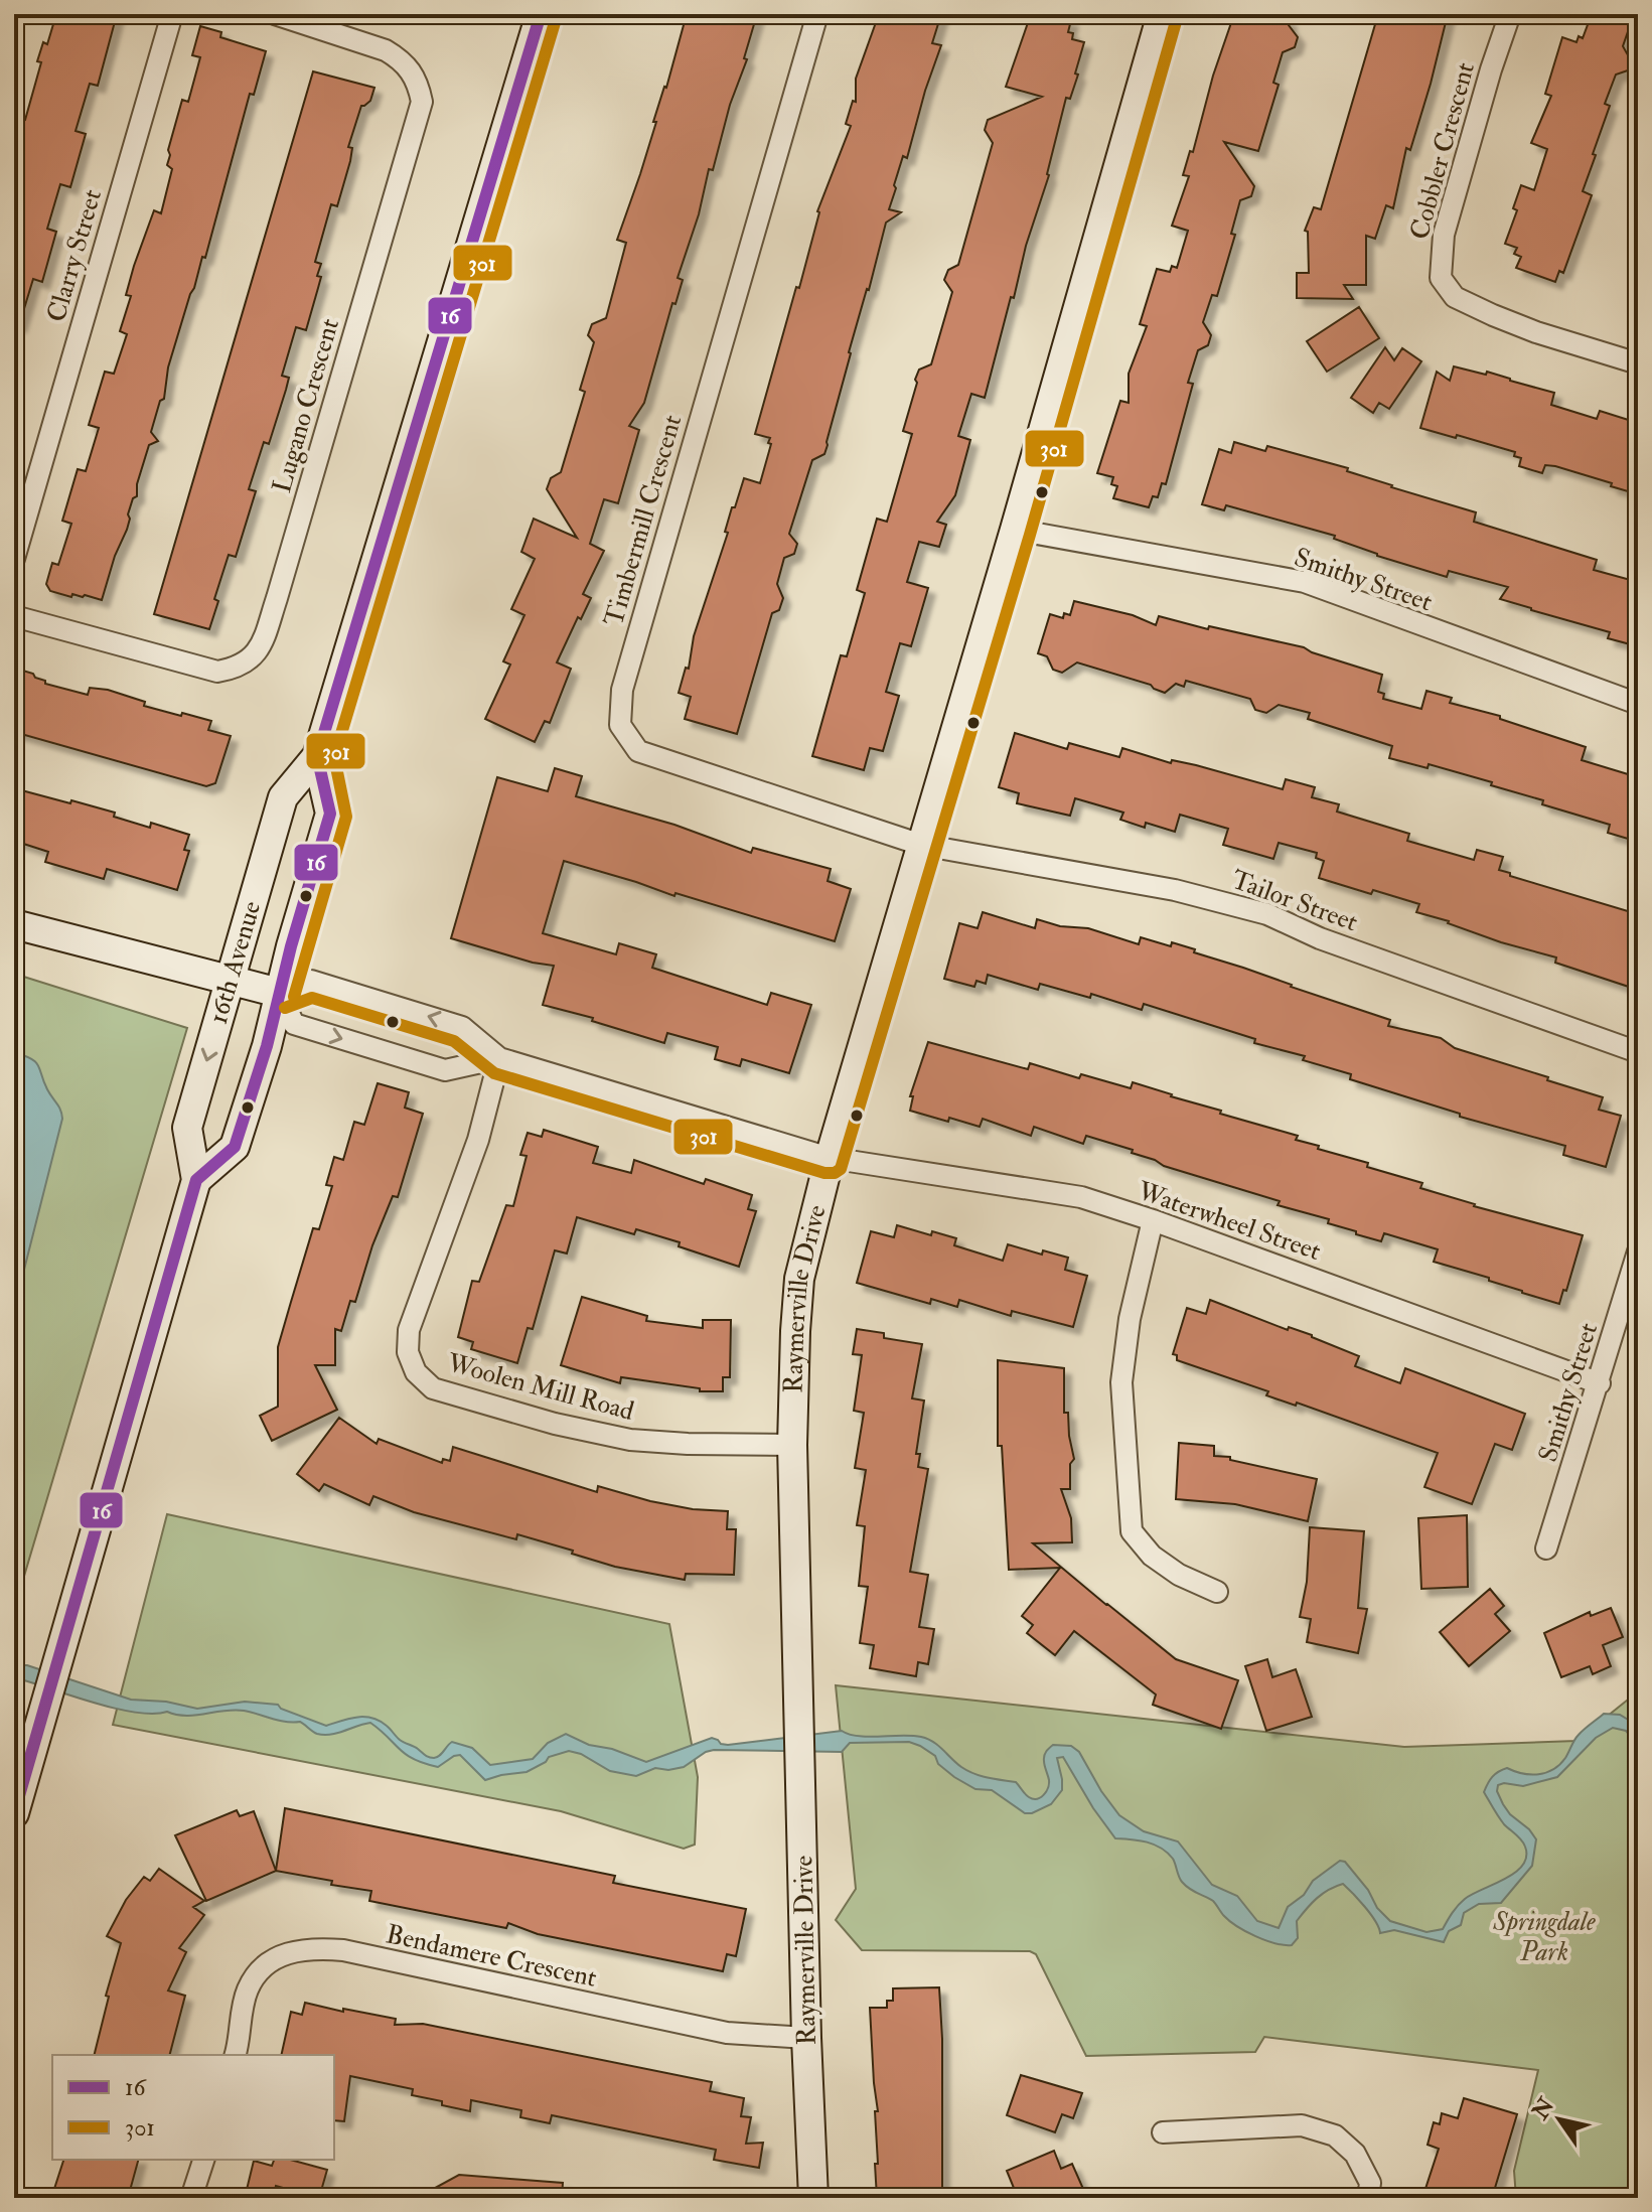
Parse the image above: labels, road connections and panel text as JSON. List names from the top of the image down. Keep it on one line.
{"streets":{"street":["Cobbler Crescent","Clarry Street","Lugano Crescent","Timbermill Crescent","Smithy Street","Tailor Street","16th Avenue","Waterwheel Street","Raymerville Drive","Woolen Mill Road","Bendamere Crescent"]},"crossings":[["Timbermill Crescent","Tailor Street"],["Timbermill Crescent","Raymerville Drive"],["Smithy Street","Waterwheel Street"],["Smithy Street","Raymerville Drive"],["Tailor Street","Raymerville Drive"],["Waterwheel Street","Raymerville Drive"],["Waterwheel Street","Woolen Mill Road"],["Raymerville Drive","Woolen Mill Road"],["Raymerville Drive","Bendamere Crescent"]],"parks":["Springdale Park"],"lines":["transit line 16","transit line 301"],"legend":["16","301"],"north":"top left"}
